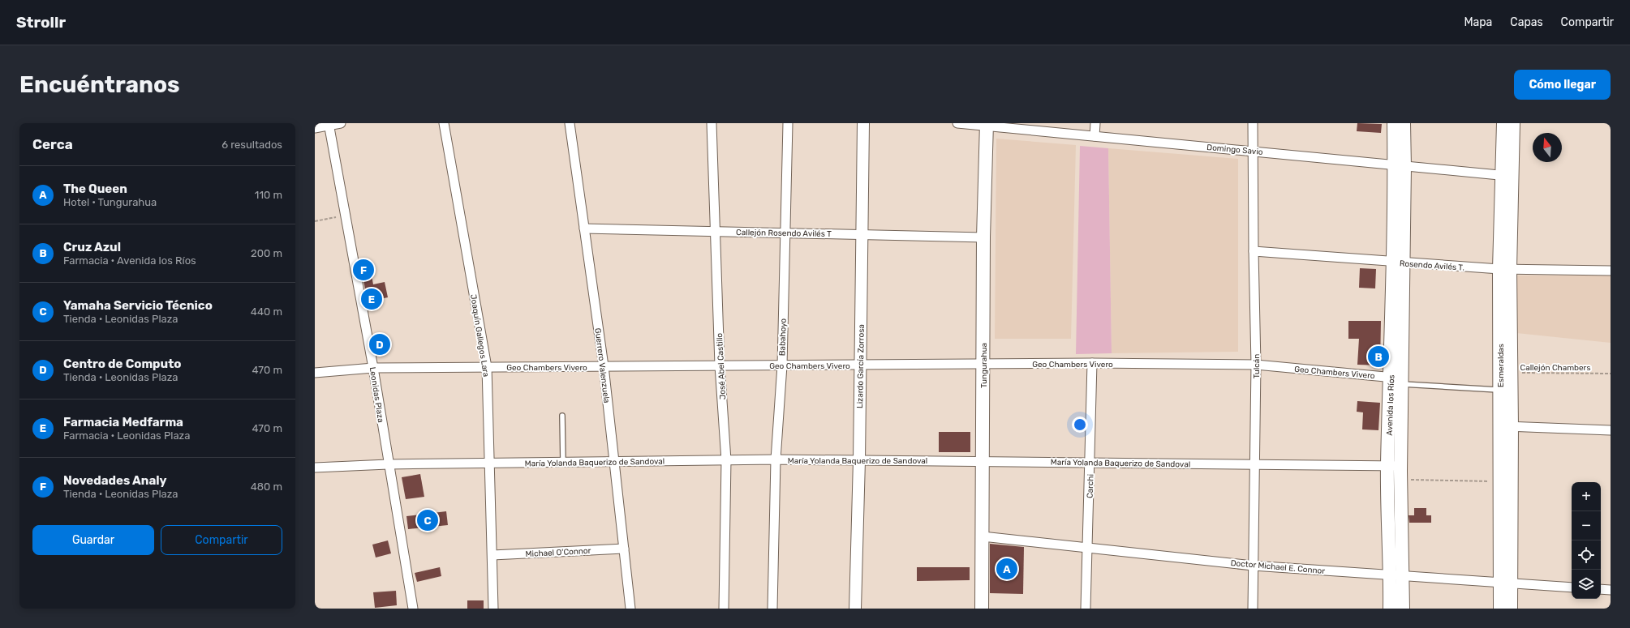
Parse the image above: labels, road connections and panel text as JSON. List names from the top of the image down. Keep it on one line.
{"streets":{"main road":["Tungurahua","Esmeraldas","Avenida los Ríos"],"street":["Domingo Savio","Callejón Rosendo Avilés T","Rosendo Avilés T.","Joaquín Gallegos Lara","Babahoyo","Geo Chambers Vivero","Guerrero Valenzuela","José Abel Castillo","Lizardo García Zorrosa","Tulcán","Leonidas Plaza","María Yolanda Baquerizo de Sandoval","Carchi","Michael O'Connor","Doctor Michael E. Connor"],"path":["Callejón Chambers"]},"crossings":[["Domingo Savio","Tungurahua"],["Domingo Savio","Esmeraldas"],["Domingo Savio","Tulcán"],["Domingo Savio","Avenida los Ríos"],["Callejón Rosendo Avilés T","Babahoyo"],["Callejón Rosendo Avilés T","Guerrero Valenzuela"],["Callejón Rosendo Avilés T","Tungurahua"],["Callejón Rosendo Avilés T","José Abel Castillo"],["Callejón Rosendo Avilés T","Lizardo García Zorrosa"],["Rosendo Avilés T.","Esmeraldas"],["Rosendo Avilés T.","Tulcán"],["Rosendo Avilés T.","Avenida los Ríos"],["Joaquín Gallegos Lara","Geo Chambers Vivero"],["Joaquín Gallegos Lara","María Yolanda Baquerizo de Sandoval"],["Joaquín Gallegos Lara","Michael O'Connor"],["Babahoyo","Geo Chambers Vivero"],["Babahoyo","María Yolanda Baquerizo de Sandoval"],["Geo Chambers Vivero","Guerrero Valenzuela"],["Geo Chambers Vivero","Tungurahua"],["Geo Chambers Vivero","José Abel Castillo"],["Geo Chambers Vivero","Lizardo García Zorrosa"],["Geo Chambers Vivero","Tulcán"],["Geo Chambers Vivero","Leonidas Plaza"],["Geo Chambers Vivero","Avenida los Ríos"],["Geo Chambers Vivero","Carchi"],["Guerrero Valenzuela","María Yolanda Baquerizo de Sandoval"],["Guerrero Valenzuela","Michael O'Connor"],["Tungurahua","María Yolanda Baquerizo de Sandoval"],["Tungurahua","Doctor Michael E. Connor"],["Esmeraldas","Callejón Chambers"],["Esmeraldas","Doctor Michael E. Connor"],["José Abel Castillo","María Yolanda Baquerizo de Sandoval"],["Lizardo García Zorrosa","María Yolanda Baquerizo de Sandoval"],["Tulcán","María Yolanda Baquerizo de Sandoval"],["Tulcán","Doctor Michael E. Connor"],["Leonidas Plaza","María Yolanda Baquerizo de Sandoval"],["Avenida los Ríos","María Yolanda Baquerizo de Sandoval"],["Avenida los Ríos","Doctor Michael E. Connor"],["María Yolanda Baquerizo de Sandoval","Carchi"],["Carchi","Doctor Michael E. Connor"]],"north":"top","page":{"header":"Strollr","nav":["Mapa","Capas","Compartir"],"buttons":["Cómo llegar",["Guardar","Compartir"]],"title":"Encuéntranos","heading":["Cerca","6 resultados"],"list":[{"mark":"A","name":"The Queen","note":"Hotel · Tungurahua","value":"110 m"},{"mark":"B","name":"Cruz Azul","note":"Farmacia · Avenida los Ríos","value":"200 m"},{"mark":"C","name":"Yamaha Servicio Técnico","note":"Tienda · Leonidas Plaza","value":"440 m"},{"mark":"D","name":"Centro de Computo","note":"Tienda · Leonidas Plaza","value":"470 m"},{"mark":"E","name":"Farmacia Medfarma","note":"Farmacia · Leonidas Plaza","value":"470 m"},{"mark":"F","name":"Novedades Analy","note":"Tienda · Leonidas Plaza","value":"480 m"}],"pins":["F","E","D","B","C","A"],"map_buttons":["+","−"]}}
